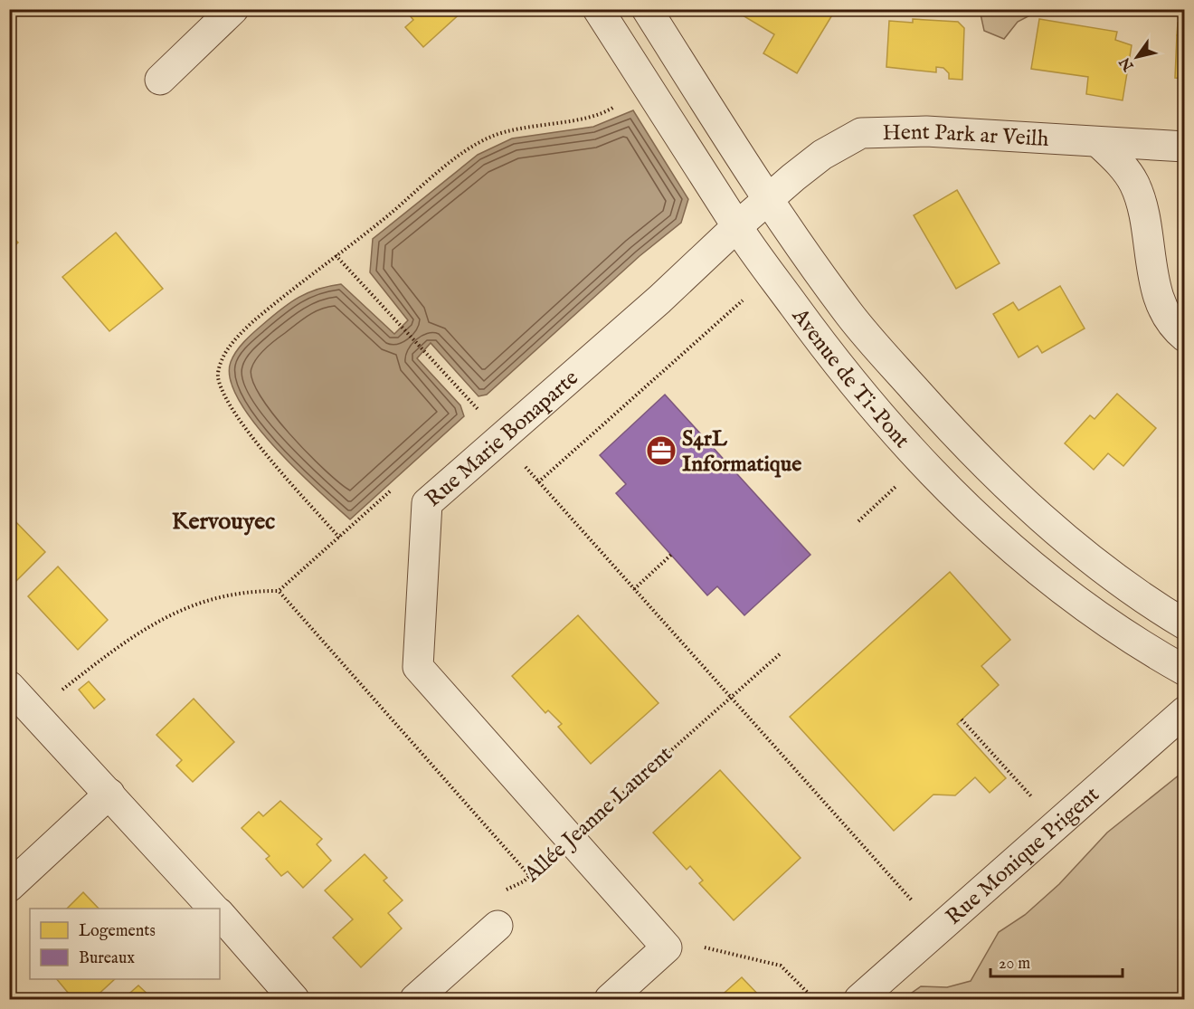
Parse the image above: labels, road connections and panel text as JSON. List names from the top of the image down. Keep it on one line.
{"streets":{"street":["Hent Park ar Veilh","Avenue de Ti-Pont","Rue Marie Bonaparte","Rue Monique Prigent"],"path":["Allée Jeanne Laurent"]},"crossings":[["Hent Park ar Veilh","Avenue de Ti-Pont"],["Hent Park ar Veilh","Rue Marie Bonaparte"],["Avenue de Ti-Pont","Rue Marie Bonaparte"],["Rue Marie Bonaparte","Allée Jeanne Laurent"]],"districts":["Kervouyec"],"places":{"office":["S4rL Informatique"]},"legend":["Logements","Bureaux"],"scale_bar":"20 m","north":"bottom left"}
